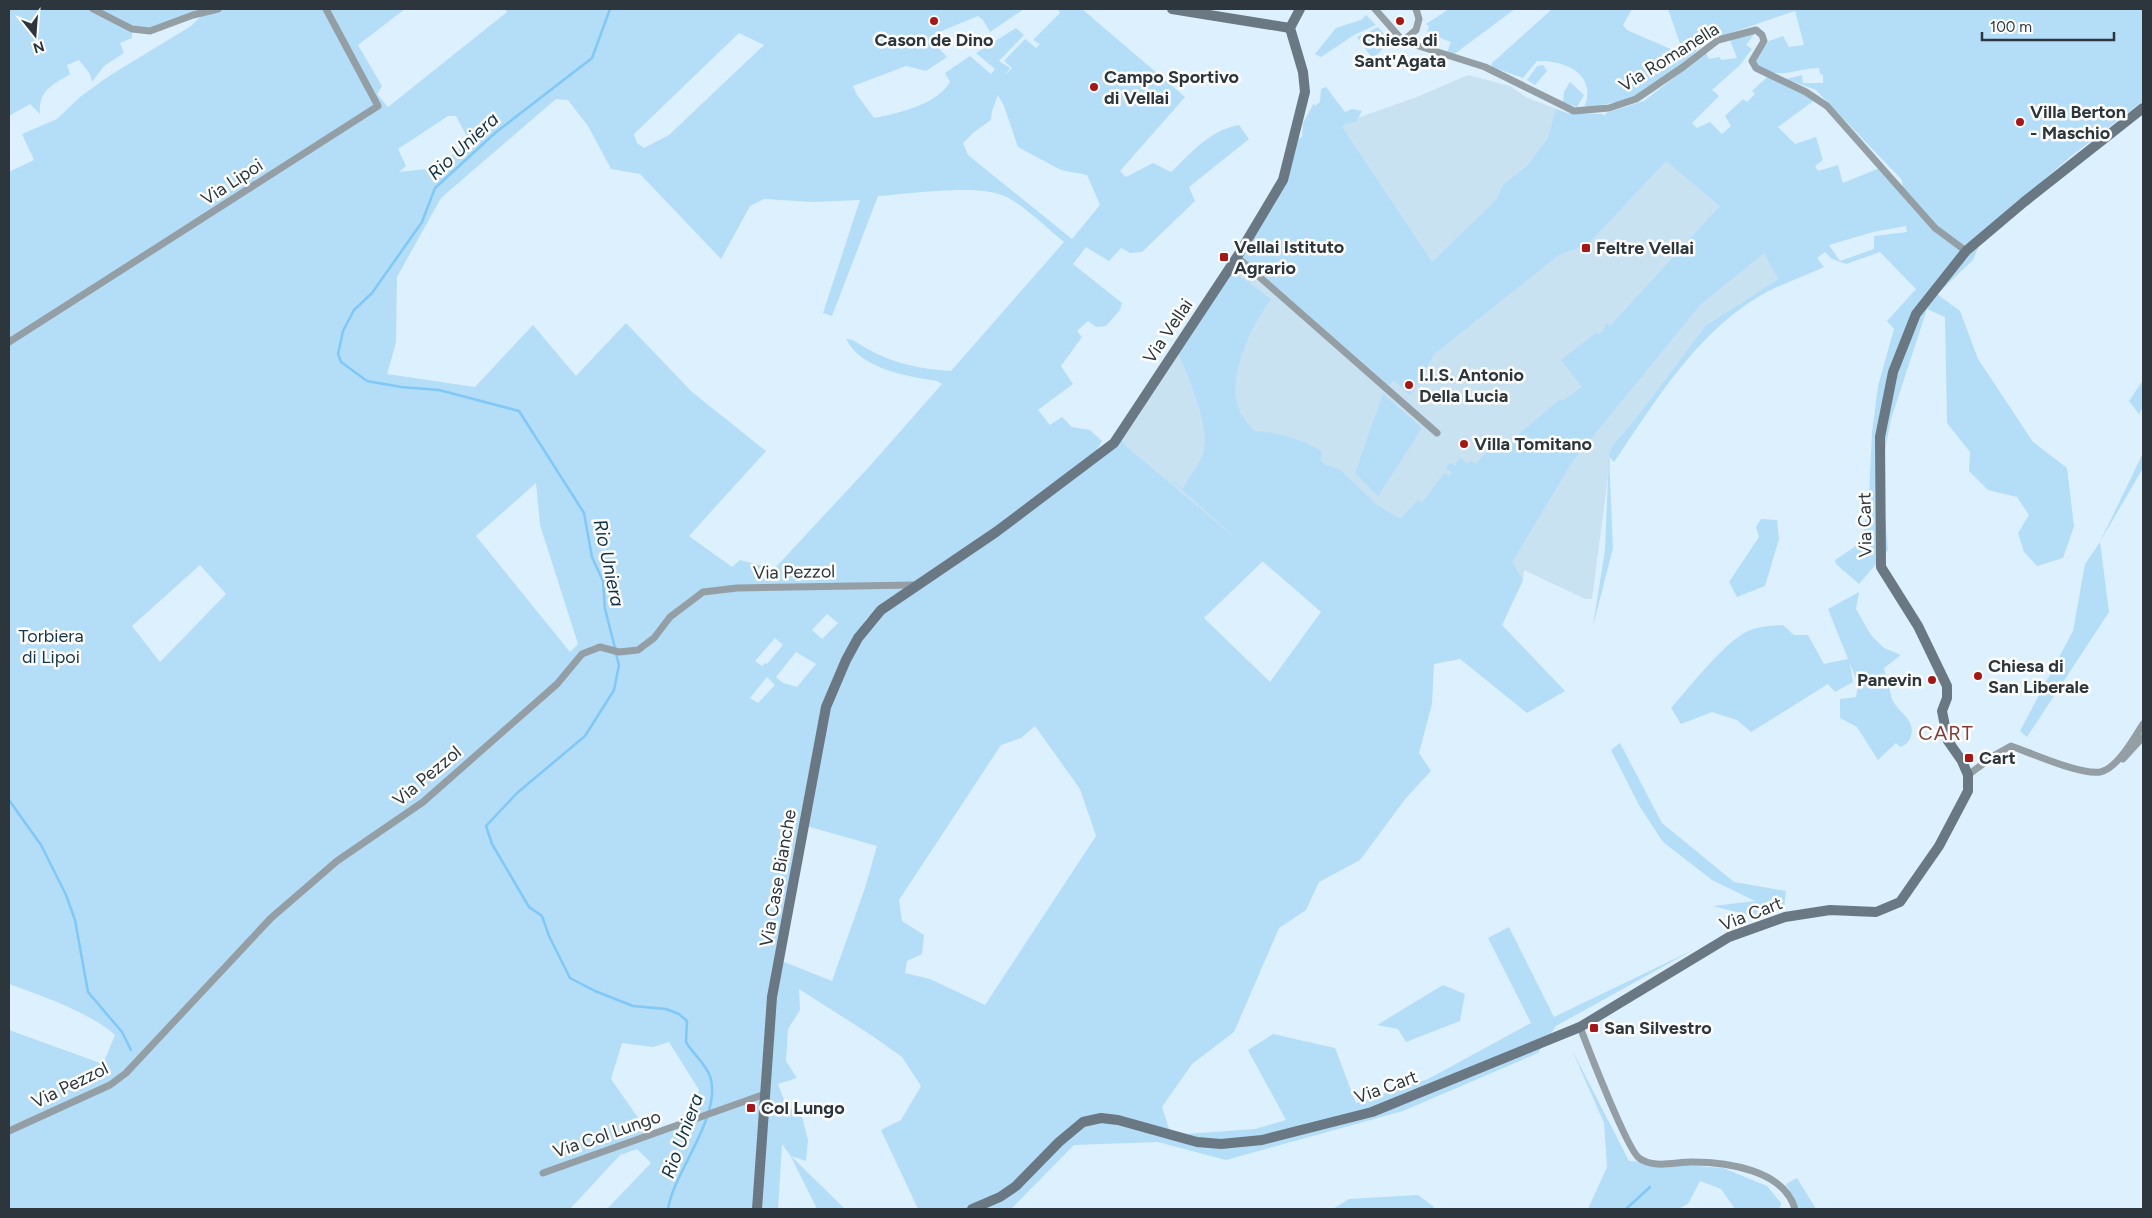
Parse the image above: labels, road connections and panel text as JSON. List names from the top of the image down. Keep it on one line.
{"streets":{"street":["Via Romanella","Via Lipoi","Via Vellai","Via Cart","Via Pezzol","Via Case Bianche","Via Col Lungo"]},"crossings":[["Via Romanella","Via Cart"],["Via Vellai","Via Pezzol"],["Via Vellai","Via Case Bianche"],["Via Pezzol","Via Case Bianche"],["Via Case Bianche","Via Col Lungo"]],"districts":["CART"],"water":["Rio Uniera"],"parks":["Torbiera di Lipoi"],"places":{"other":["Cason de Dino","Chiesa di Sant'Agata","Campo Sportivo di Vellai","Villa Berton - Maschio","I.I.S. Antonio Della Lucia","Villa Tomitano","Chiesa di San Liberale","Panevin"],"transit":["Feltre Vellai","Vellai Istituto Agrario","Cart","San Silvestro","Col Lungo"]},"scale_bar":"100 m","north":"bottom"}
